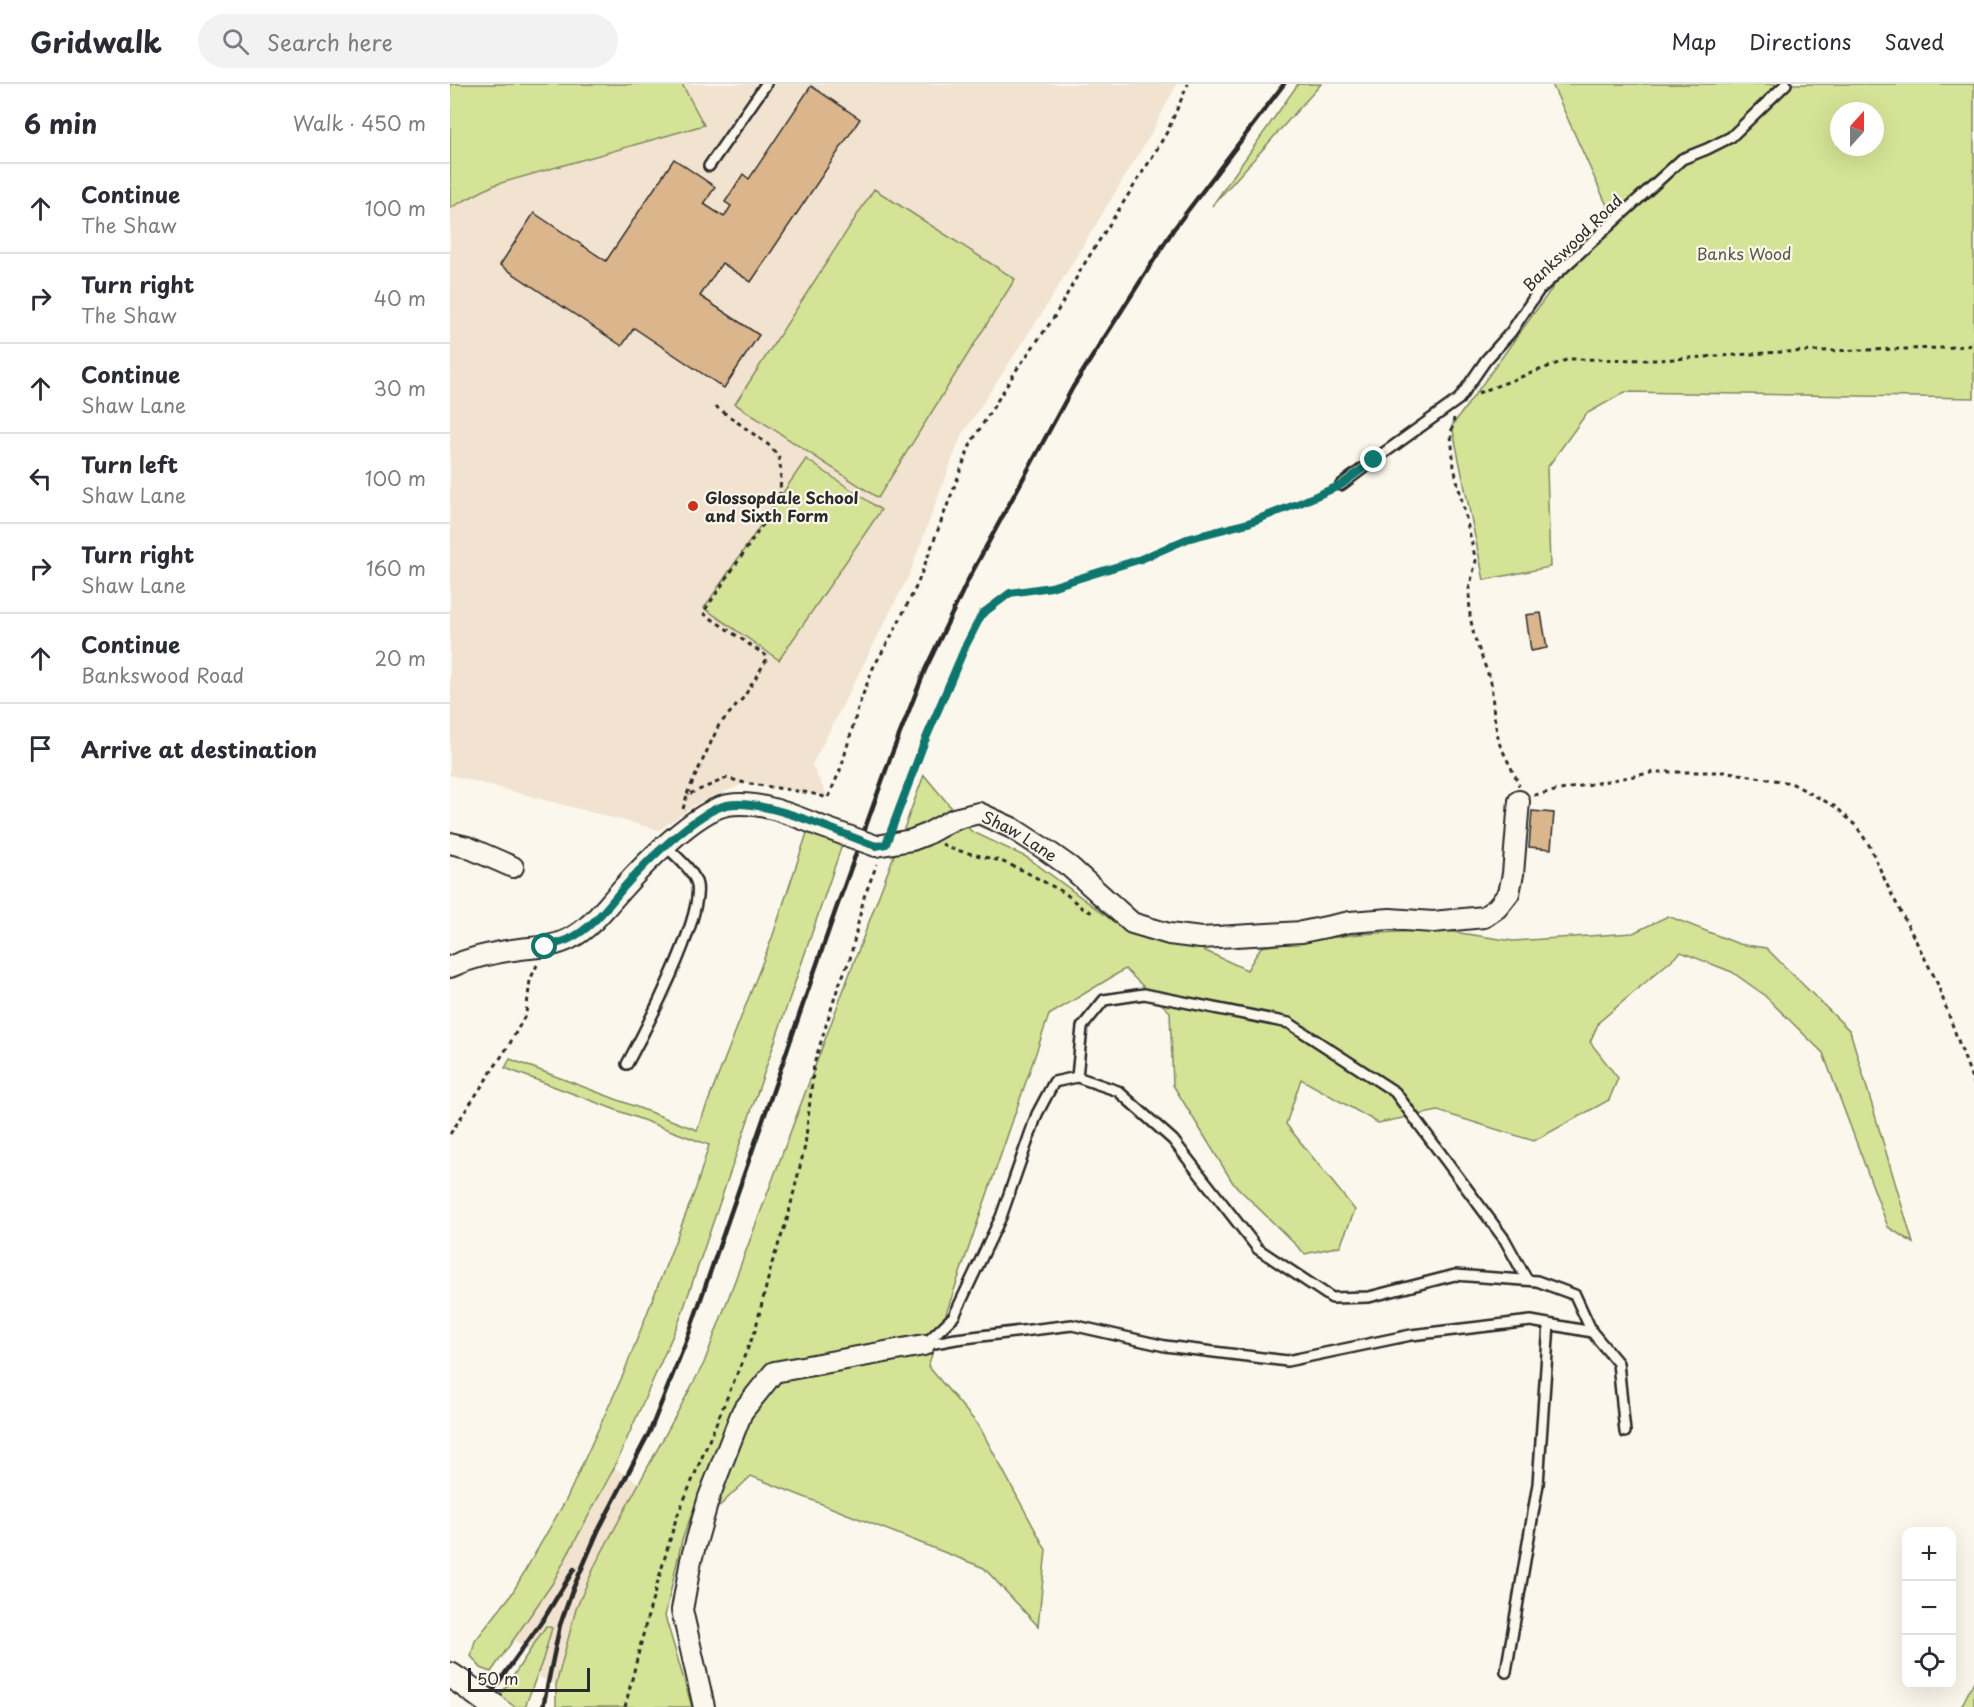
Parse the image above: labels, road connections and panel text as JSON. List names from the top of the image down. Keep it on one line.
{"streets":{"street":["Shaw Lane"],"lane":["Bankswood Road"]},"parks":["Banks Wood"],"places":["Glossopdale School and Sixth Form"],"scale_bar":"50 m","north":"top","page":{"header":"Gridwalk","search":"Search here","nav":["Map","Directions","Saved"],"heading":["6 min","Walk · 450 m"],"list":[["Continue","The Shaw","100 m"],["Turn right","The Shaw","40 m"],["Continue","Shaw Lane","30 m"],["Turn left","Shaw Lane","100 m"],["Turn right","Shaw Lane","160 m"],["Continue","Bankswood Road","20 m"],"Arrive at destination"],"map_buttons":["+","−"],"scale":"50 m"}}
